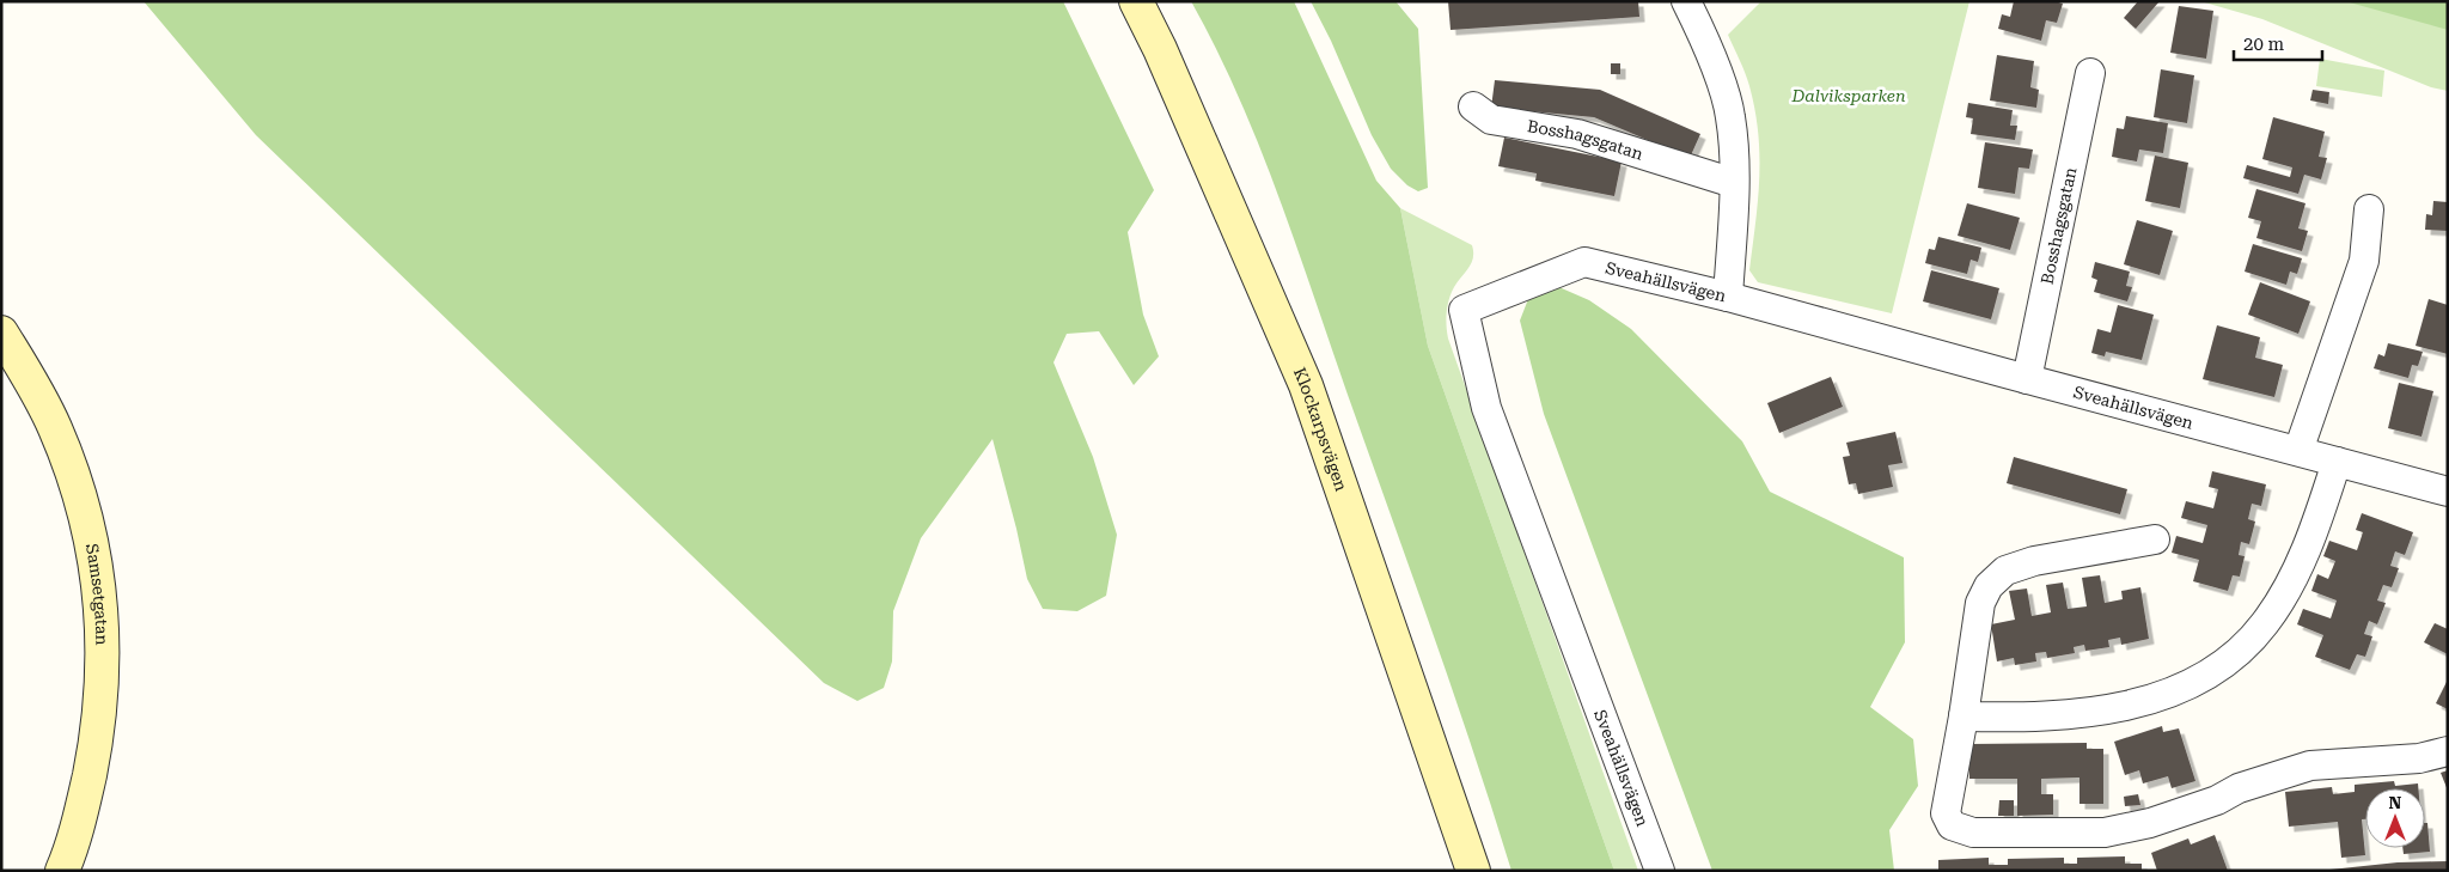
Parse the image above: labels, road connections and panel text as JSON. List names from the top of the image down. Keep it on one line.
{"streets":{"street":["Bosshagsgatan","Sveahällsvägen","Klockarpsvägen","Samsetgatan"]},"crossings":[["Bosshagsgatan","Sveahällsvägen"]],"parks":["Dalviksparken"],"scale_bar":"20 m","north":"top"}
